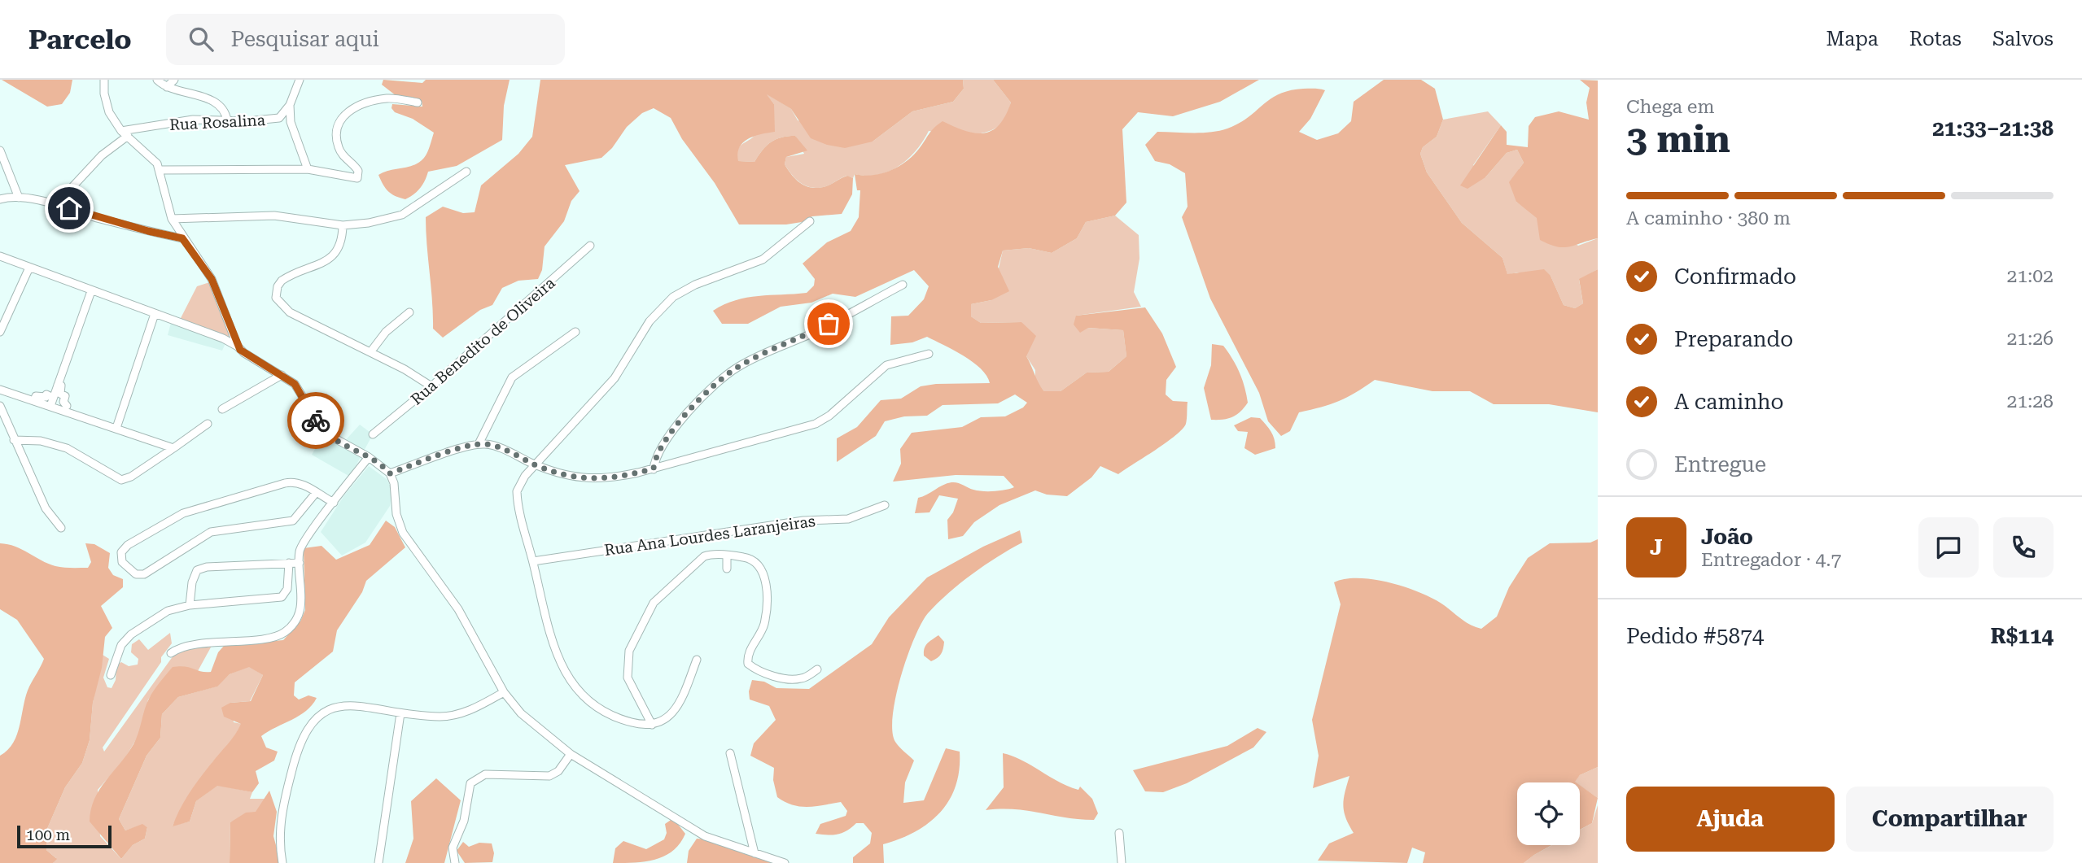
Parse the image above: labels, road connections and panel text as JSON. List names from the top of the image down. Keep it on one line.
{"streets":{"street":["Rua Rosalina","Rua Benedito de Oliveira","Rua Ana Lourdes Laranjeiras"]},"scale_bar":"100 m","page":{"header":"Parcelo","search":"Pesquisar aqui","nav":["Mapa","Rotas","Salvos"],"heading":["3 min","Chega em","21:33–21:38"],"panel":["João","Entregador · 4.7","Pedido #5874","R$114"],"bar":"A caminho · 380 m","list":[["Confirmado","21:02"],["Preparando","21:26"],["A caminho","21:28"],"Entregue"],"round":"J","buttons":["Ajuda","Compartilhar"],"scale":"100 m"}}
